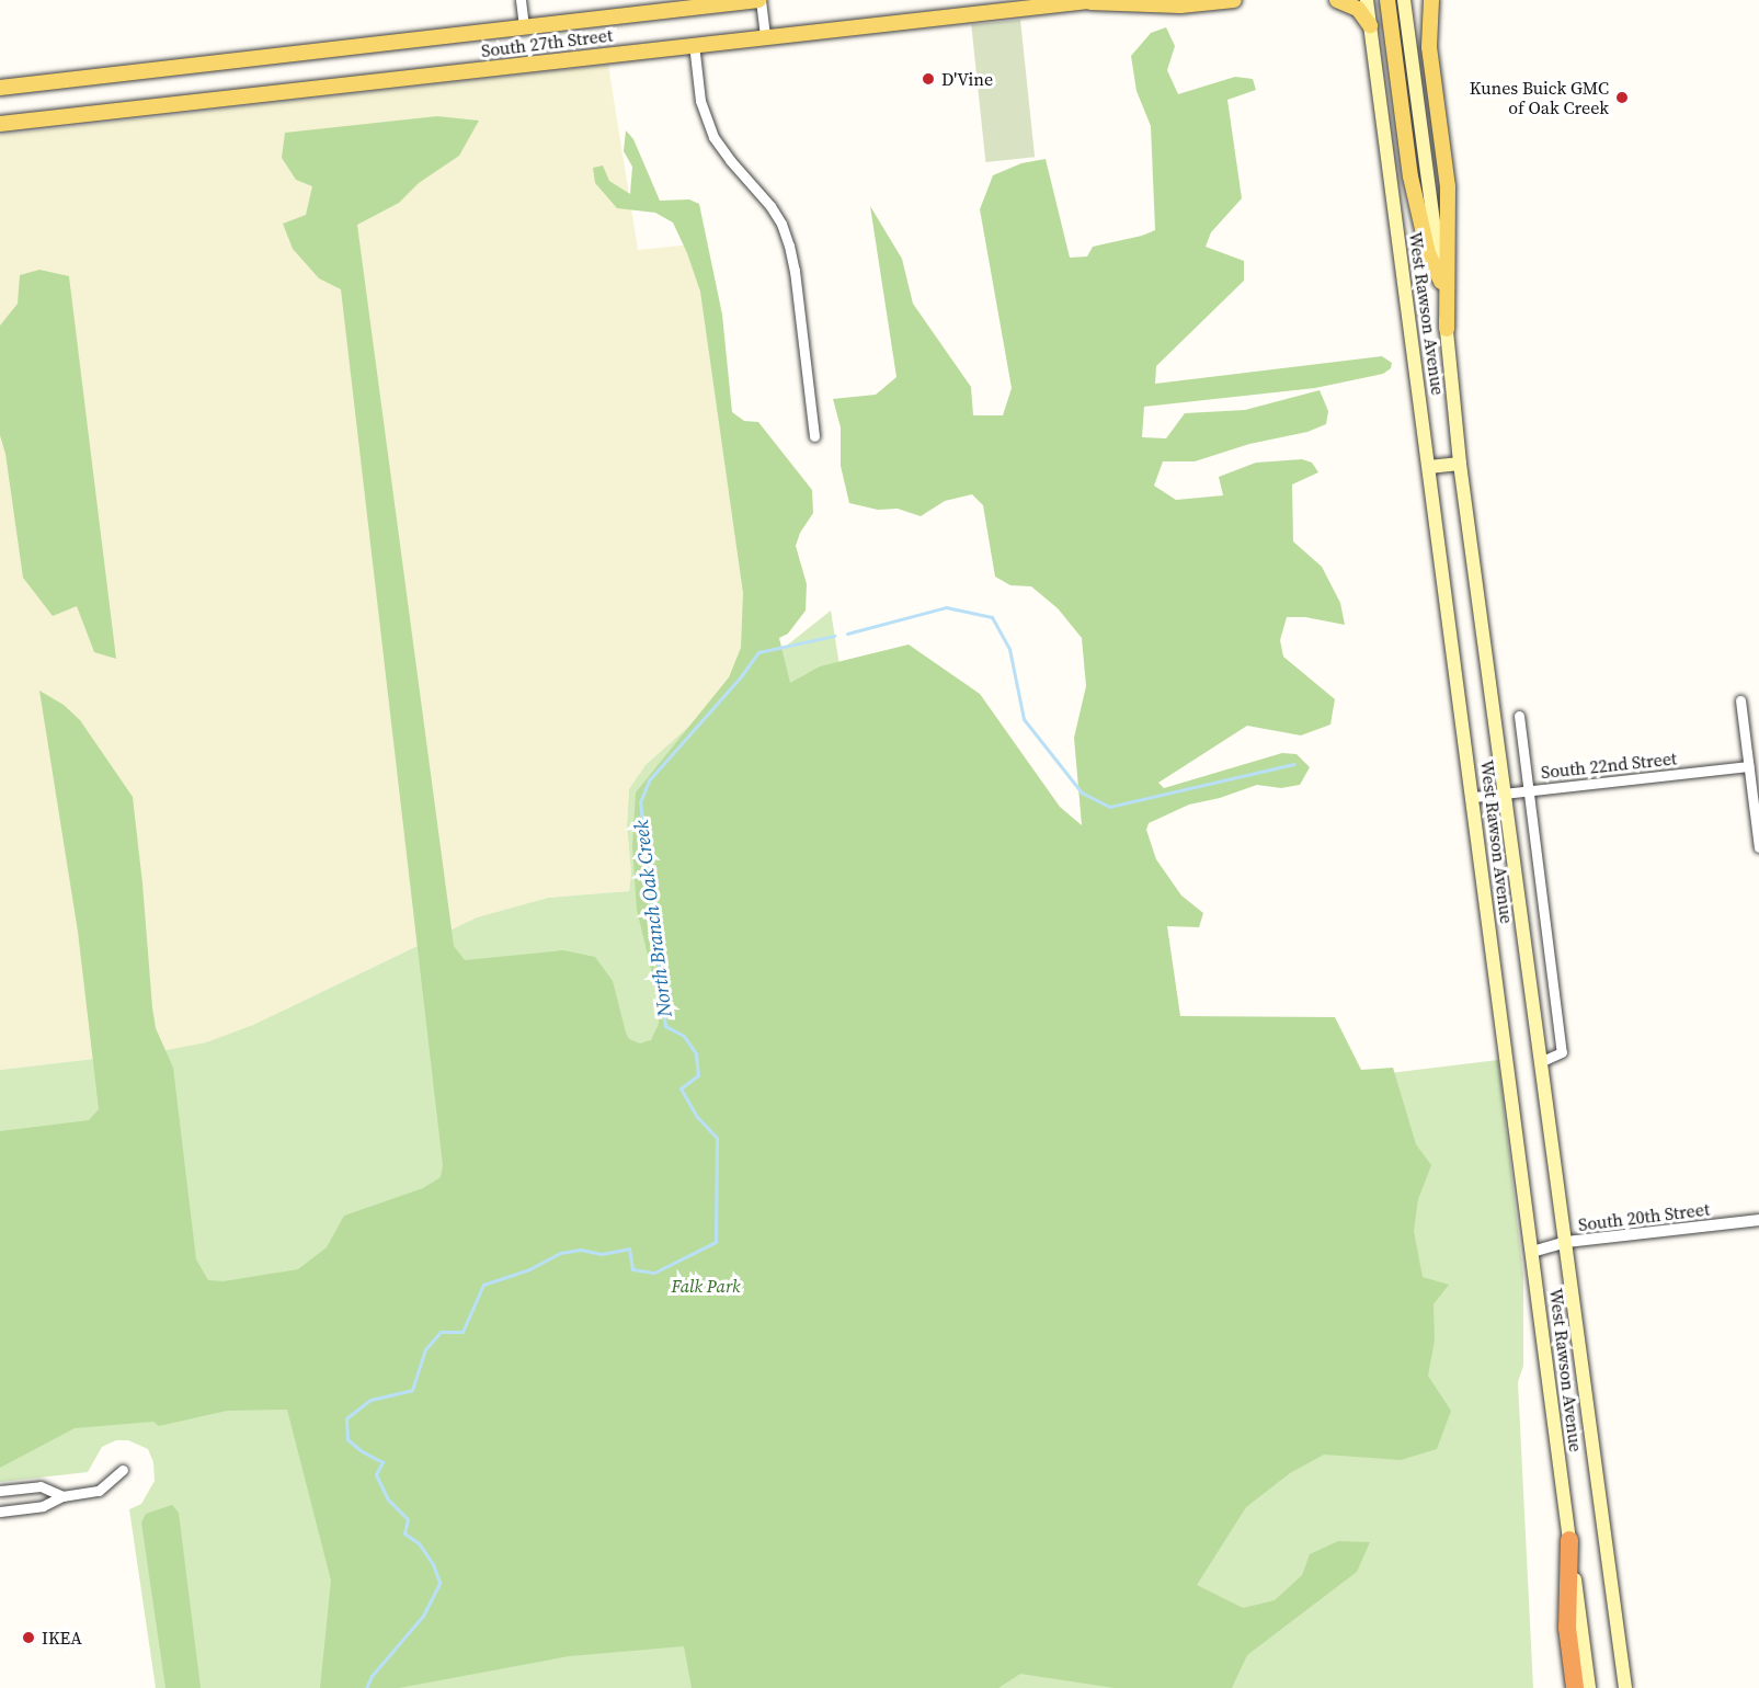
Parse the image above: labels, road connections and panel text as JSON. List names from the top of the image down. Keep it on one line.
{"streets":{"main road":["South 27th Street","West Rawson Avenue"],"street":["South 22nd Street","South 20th Street"]},"crossings":[["West Rawson Avenue","South 22nd Street"],["West Rawson Avenue","South 20th Street"]],"water":["North Branch Oak Creek"],"parks":["Falk Park"],"places":["D'Vine","Kunes Buick GMC of Oak Creek","IKEA"]}
